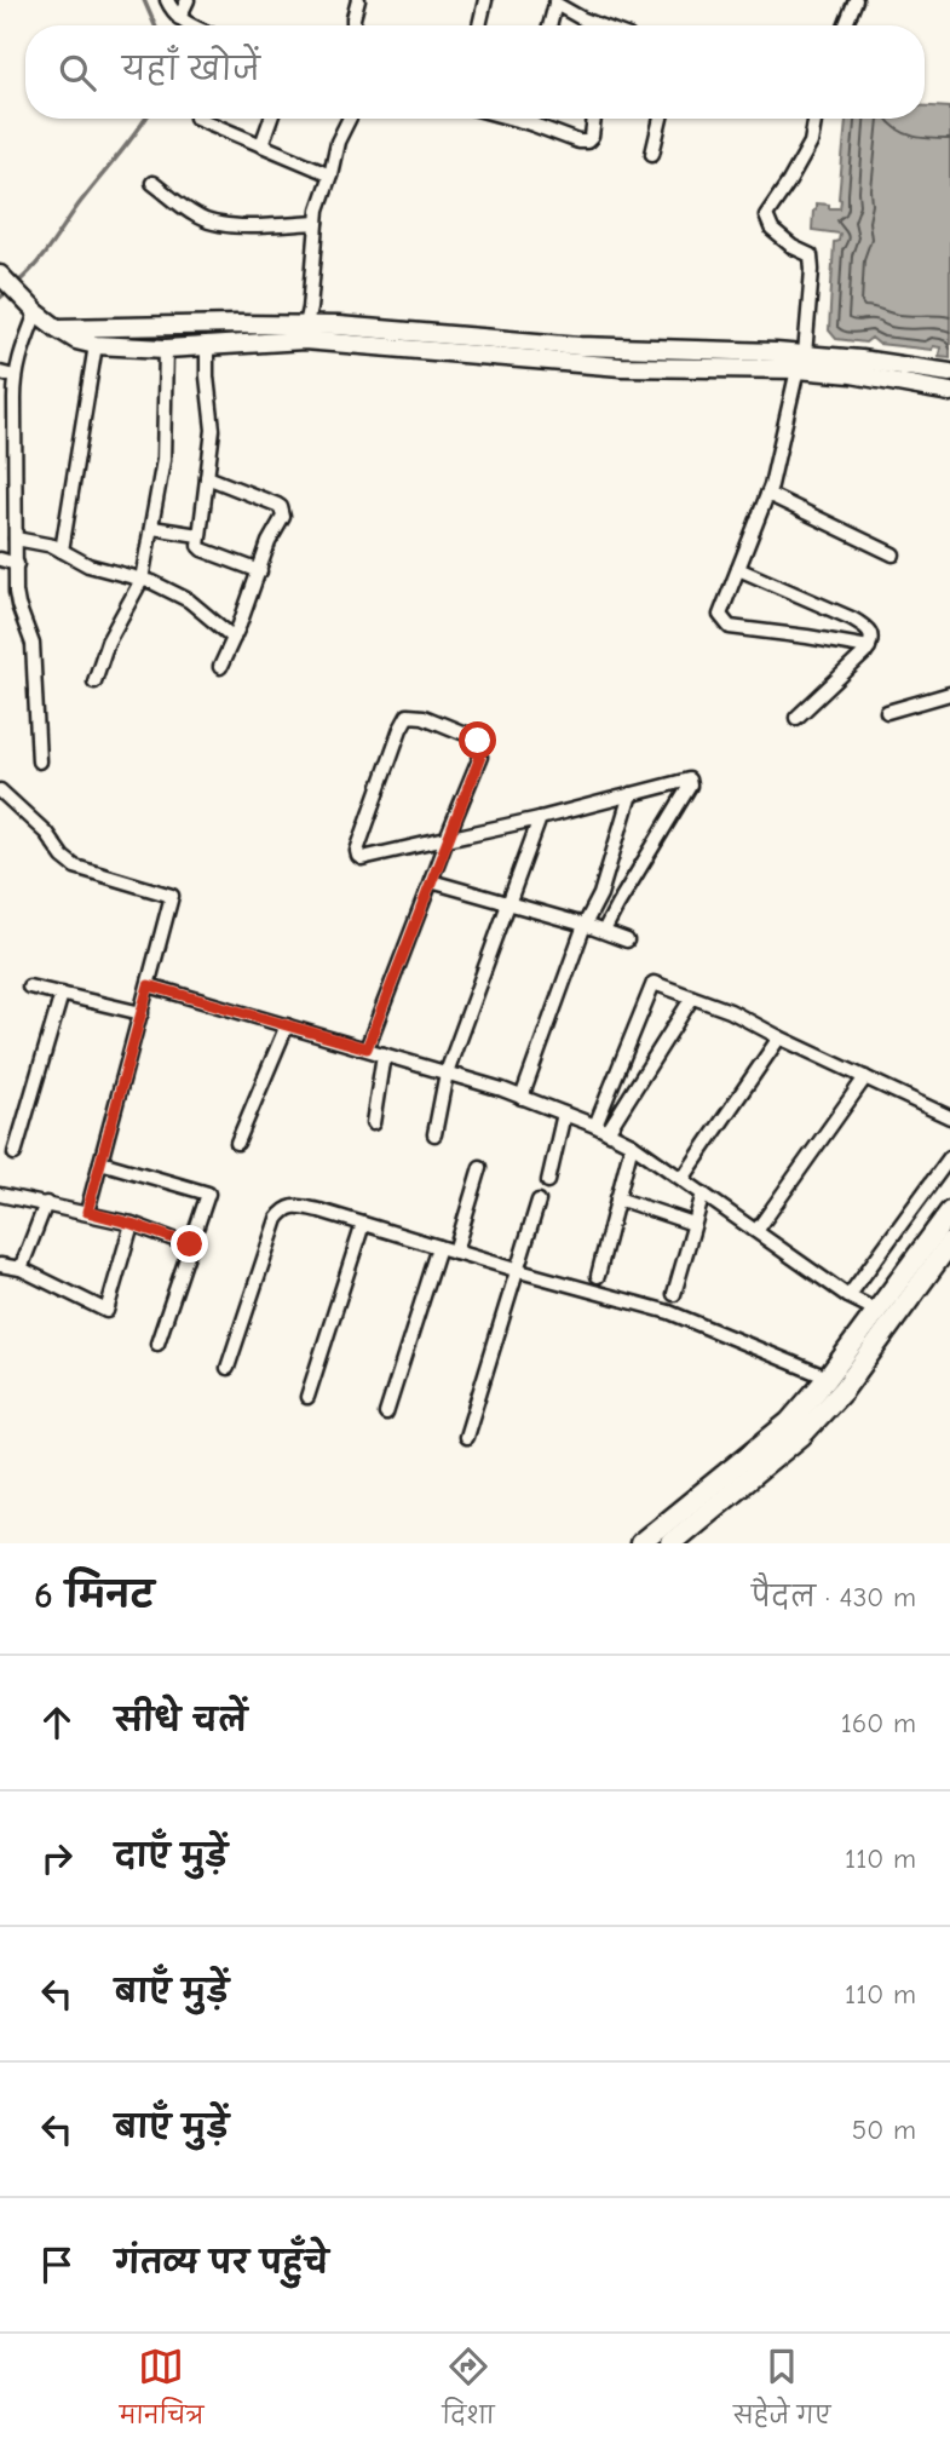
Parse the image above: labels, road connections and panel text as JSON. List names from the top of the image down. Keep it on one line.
{"page":{"search":"यहाँ खोजें","heading":["6 मिनट","पैदल · 430 m"],"list":[["सीधे चलें","160 m"],["दाएँ मुड़ें","110 m"],["बाएँ मुड़ें","110 m"],["बाएँ मुड़ें","50 m"],"गंतव्य पर पहुँचे"],"nav":["मानचित्र","दिशा","सहेजे गए"]}}
